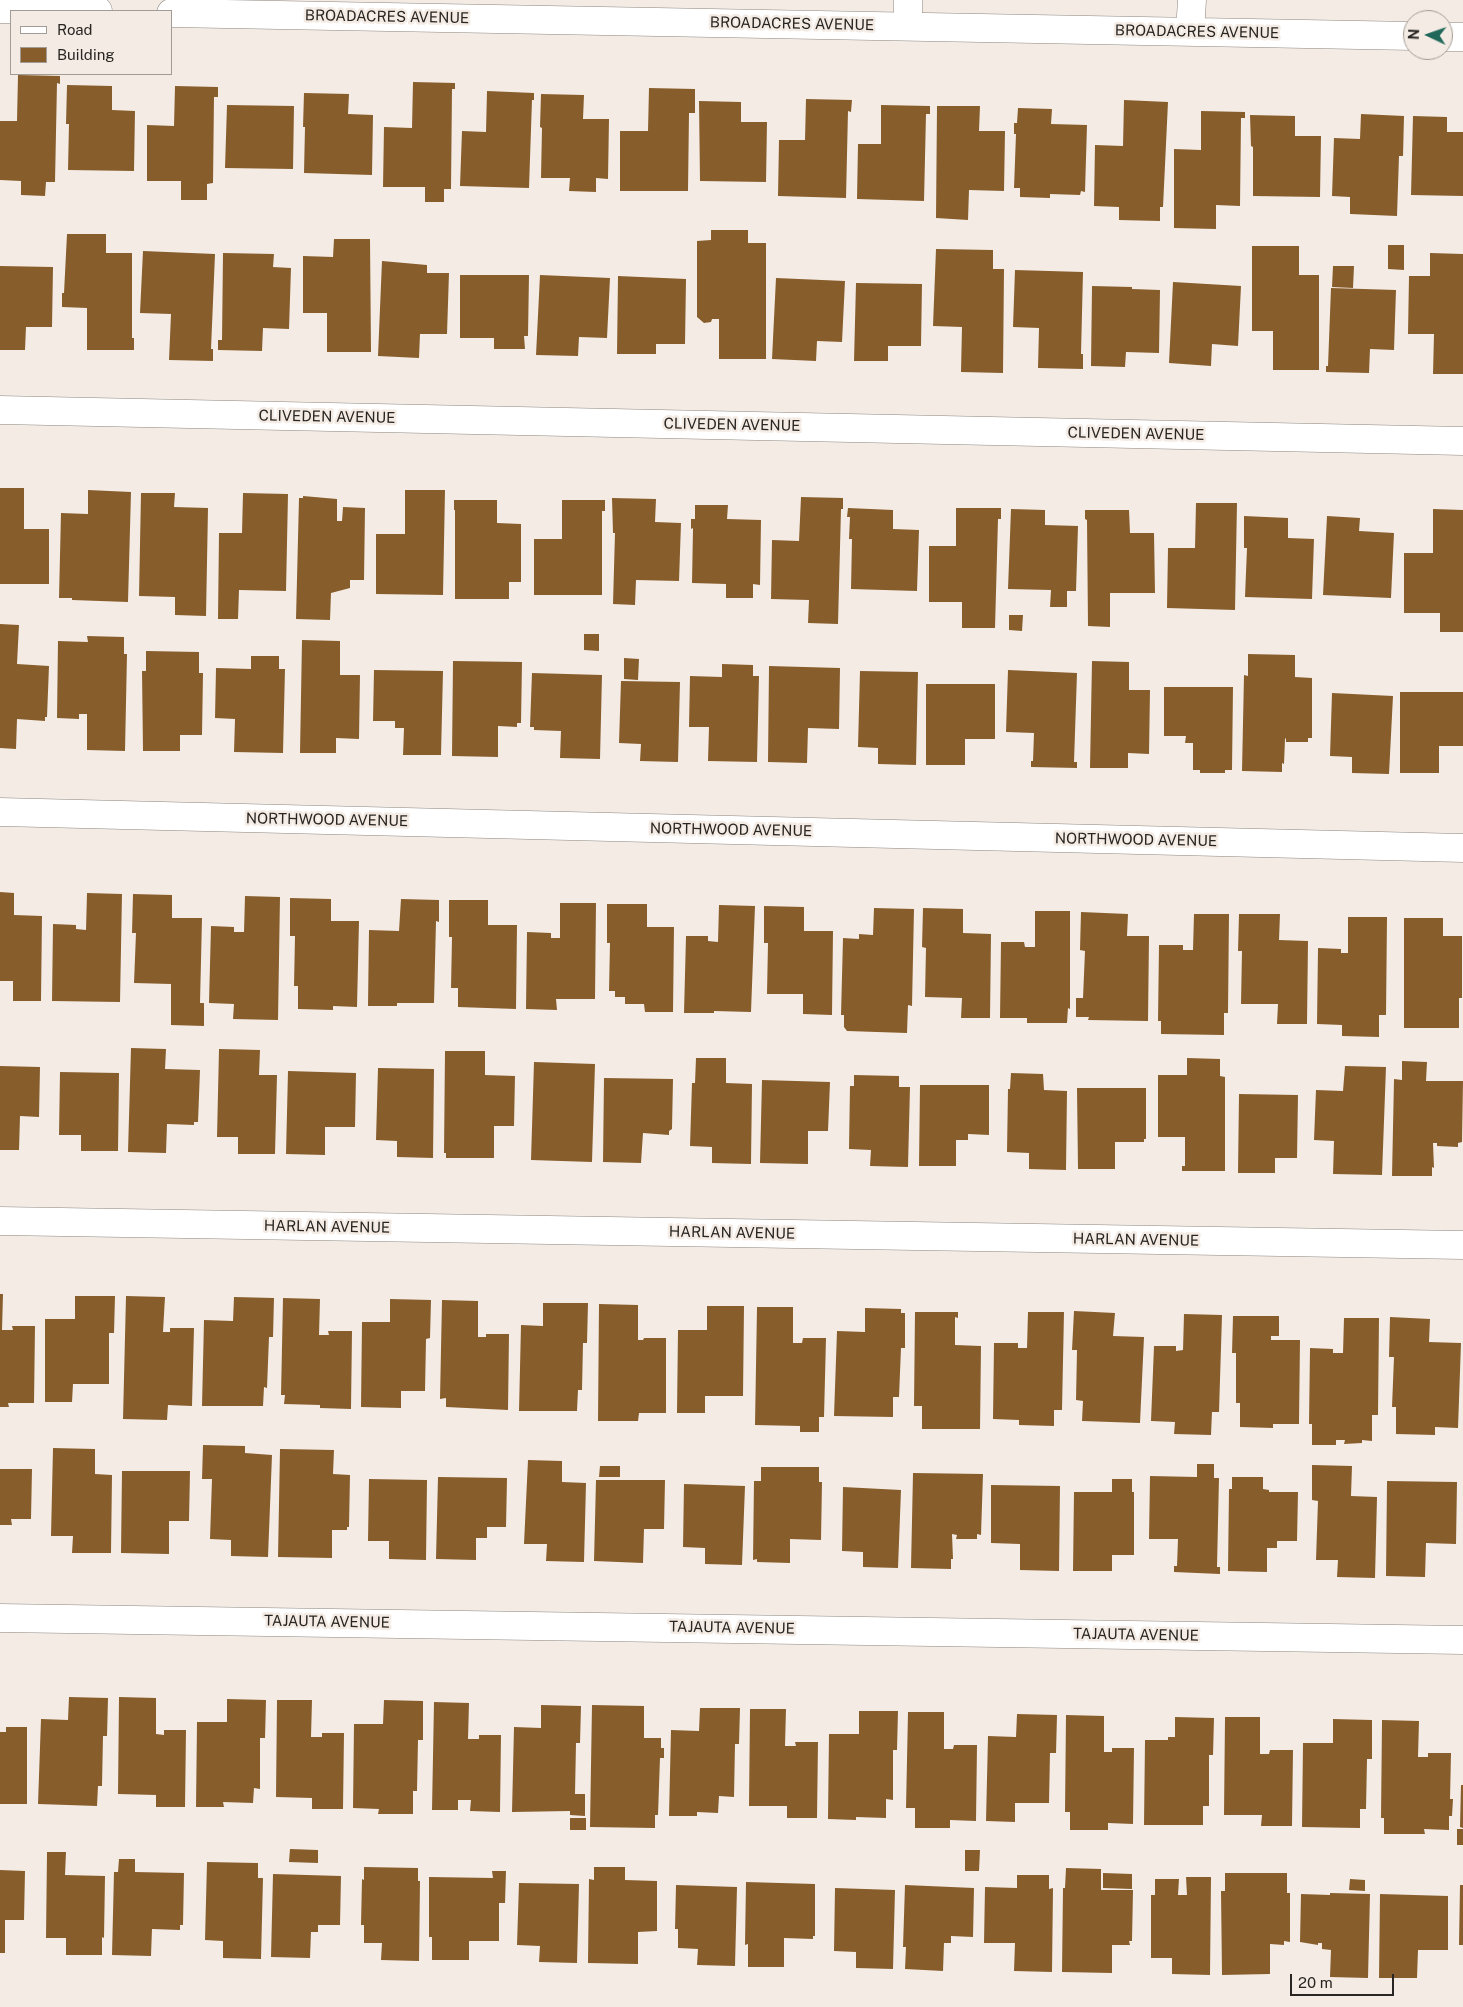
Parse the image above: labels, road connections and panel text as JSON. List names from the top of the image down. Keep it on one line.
{"streets":{"street":["BROADACRES AVENUE","CLIVEDEN AVENUE","NORTHWOOD AVENUE","HARLAN AVENUE","TAJAUTA AVENUE"]},"legend":["Road","Building"],"scale_bar":"20 m","north":"left"}
